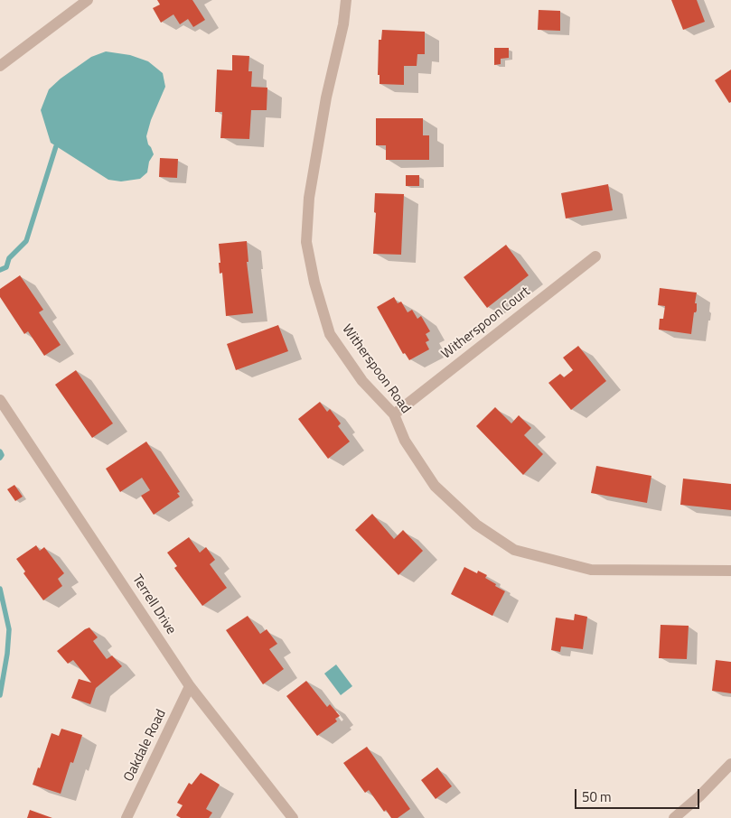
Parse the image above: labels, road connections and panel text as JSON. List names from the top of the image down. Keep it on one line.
{"streets":{"street":["Witherspoon Court","Witherspoon Road","Terrell Drive","Oakdale Road"]},"crossings":[["Witherspoon Court","Witherspoon Road"],["Terrell Drive","Oakdale Road"]],"scale_bar":"50 m"}
